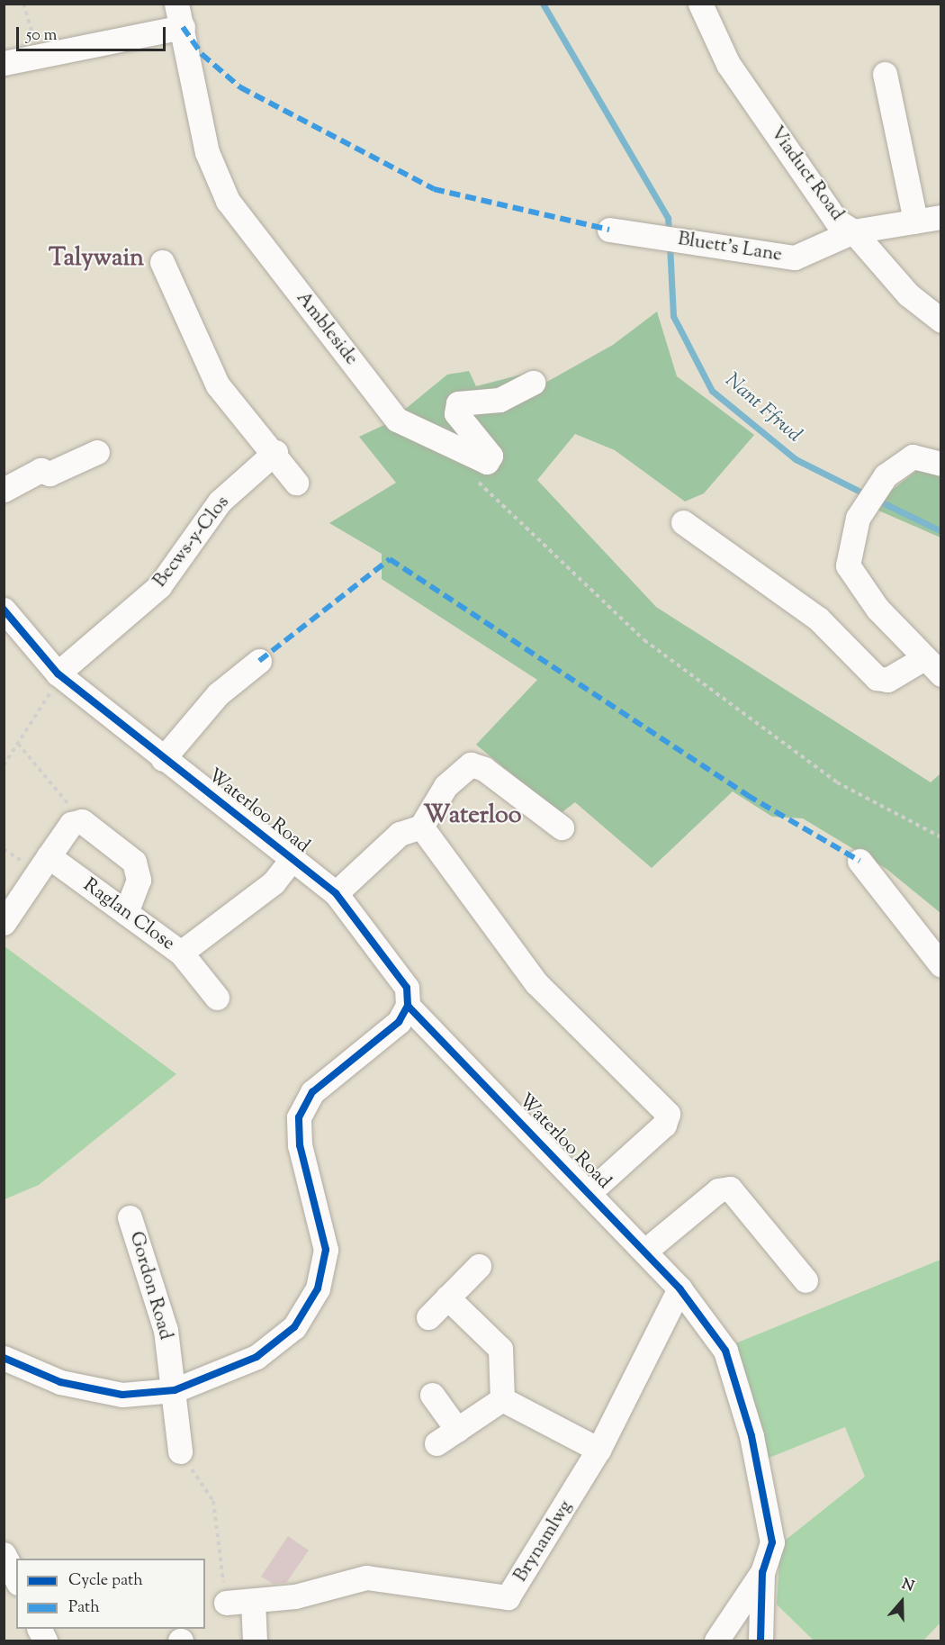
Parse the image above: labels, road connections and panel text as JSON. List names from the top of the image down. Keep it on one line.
{"streets":{"street":["Viaduct Road","Bluett's Lane","Ambleside","Becws-y-Clos","Waterloo Road","Raglan Close","Gordon Road","Brynamlwg"]},"crossings":[["Viaduct Road","Bluett's Lane"],["Becws-y-Clos","Waterloo Road"],["Waterloo Road","Raglan Close"],["Waterloo Road","Brynamlwg"]],"districts":["Talywain","Waterloo"],"water":["Nant Ffrwd"],"legend":["Cycle path","Path"],"scale_bar":"50 m","north":"top"}
